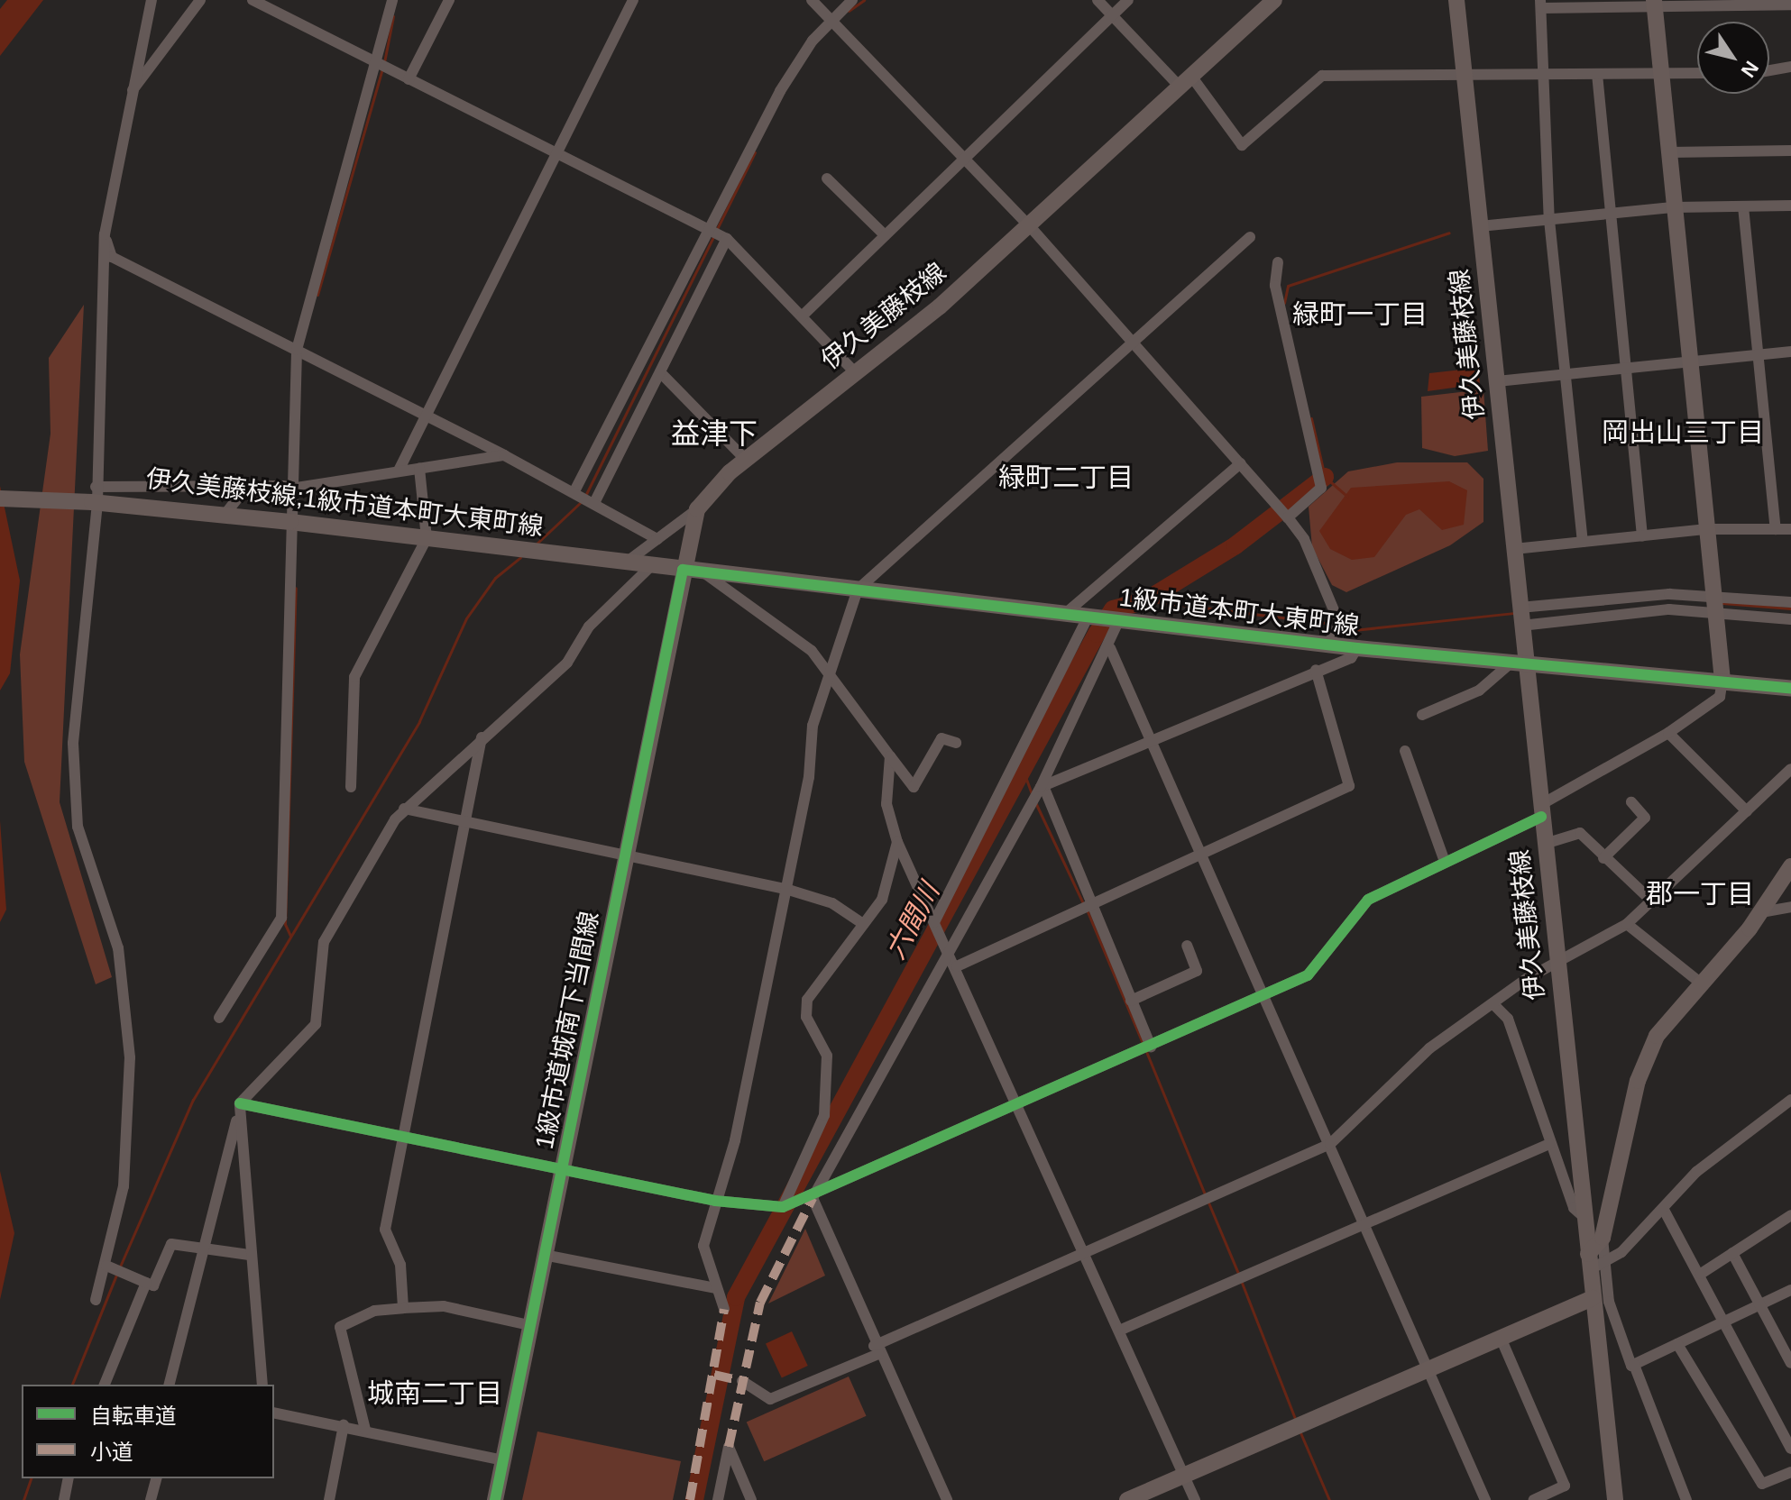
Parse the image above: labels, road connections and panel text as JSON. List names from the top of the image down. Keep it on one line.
{"streets":{"street":["伊久美藤枝線","伊久美藤枝線;1級市道本町大東町線","1級市道本町大東町線","1級市道城南下当間線"]},"crossings":[["伊久美藤枝線","1級市道本町大東町線"],["伊久美藤枝線;1級市道本町大東町線","1級市道本町大東町線"],["伊久美藤枝線;1級市道本町大東町線","1級市道城南下当間線"],["1級市道本町大東町線","1級市道城南下当間線"]],"districts":["緑町一丁目","岡出山三丁目","益津下","緑町二丁目","郡一丁目","城南二丁目"],"water":["六間川"],"legend":["自転車道","小道"],"north":"bottom right"}
